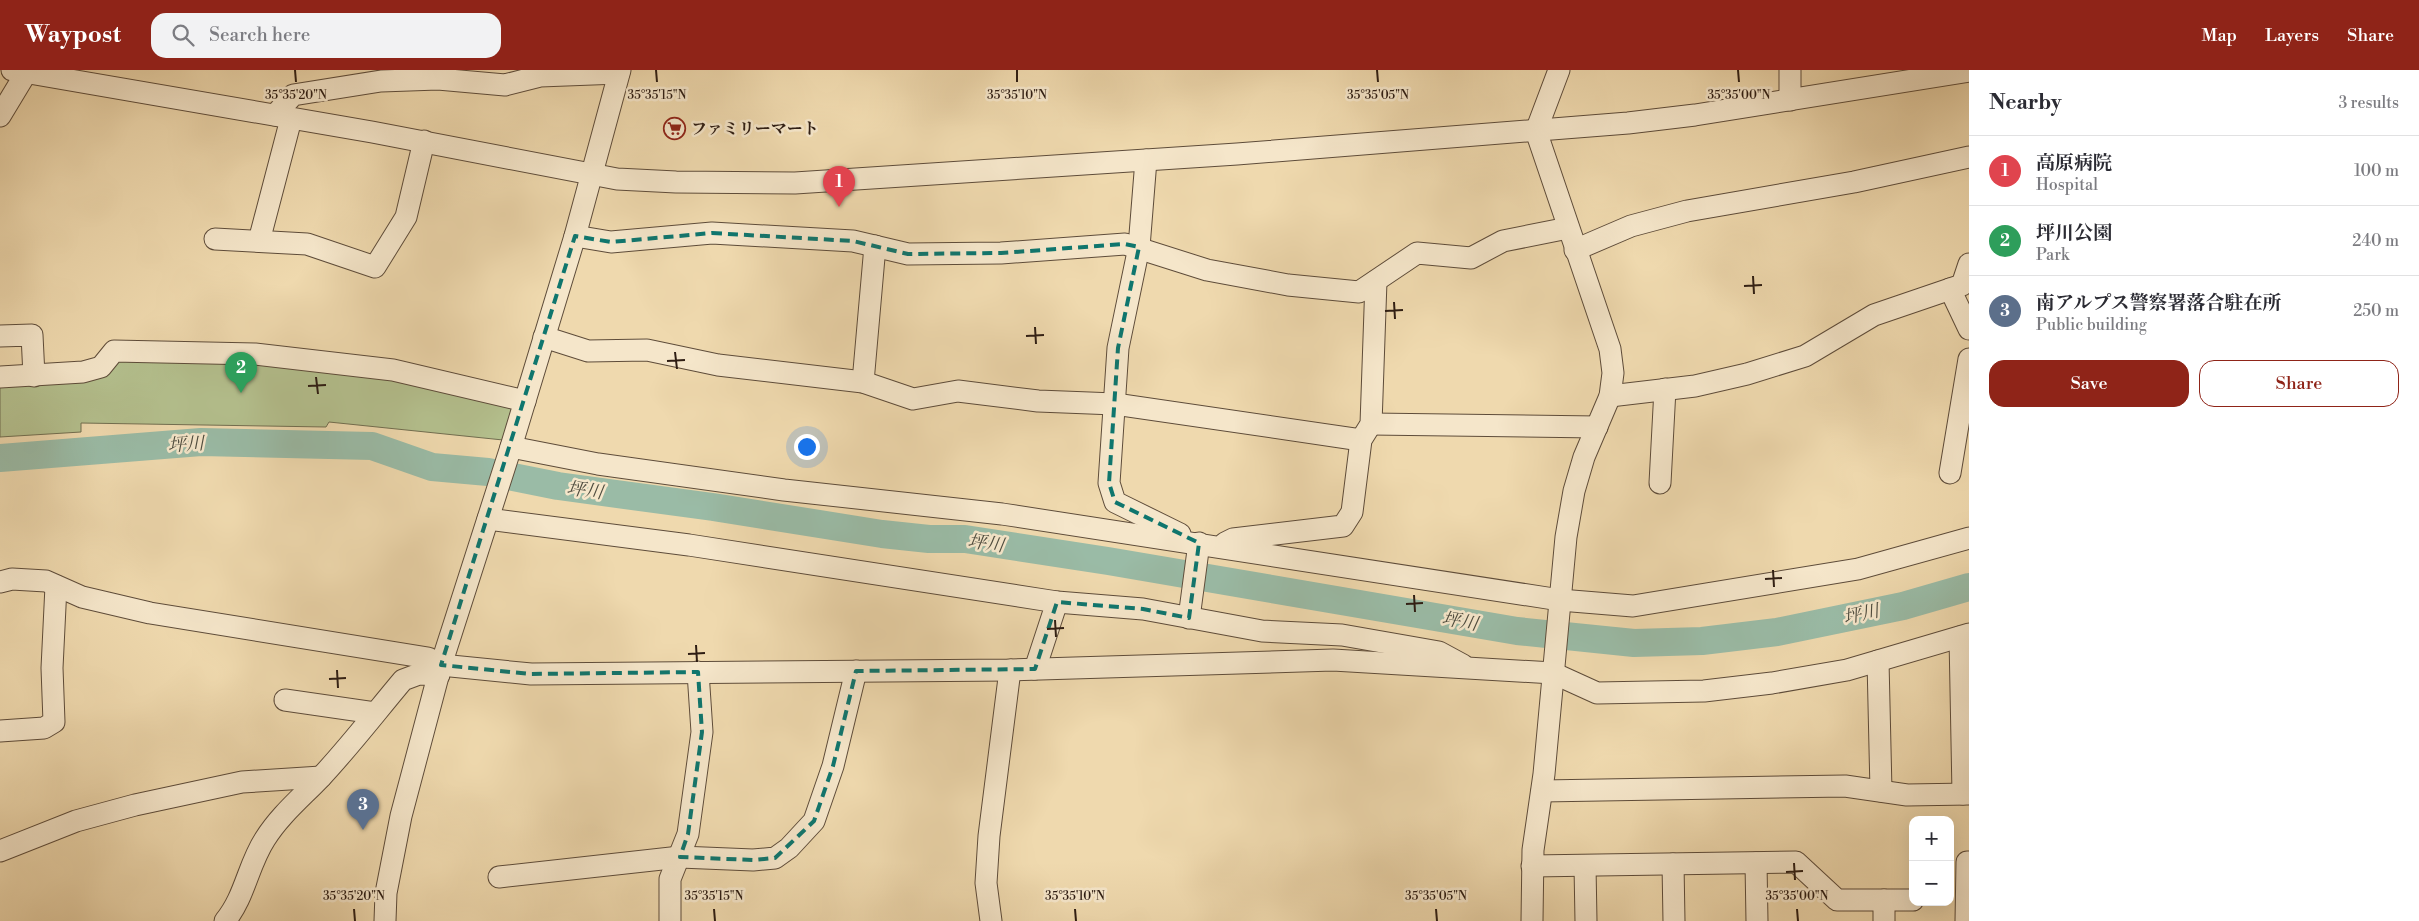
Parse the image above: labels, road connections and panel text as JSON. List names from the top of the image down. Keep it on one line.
{"water":["坪川"],"places":{"supermarket":["ファミリーマート"]},"page":{"header":"Waypost","search":"Search here","nav":["Map","Layers","Share"],"heading":["Nearby","3 results"],"list":[{"mark":"1","name":"高原病院","note":"Hospital","value":"100 m"},{"mark":"2","name":"坪川公園","note":"Park","value":"240 m"},{"mark":"3","name":"南アルプス警察署落合駐在所","note":"Public building","value":"250 m"}],"pins":["1","2","3"],"buttons":["Save","Share"],"map_buttons":["+","−"]},"coordinates":["35°35'20\"N","35°35'15\"N","35°35'10\"N","35°35'05\"N","35°35'00\"N"]}
